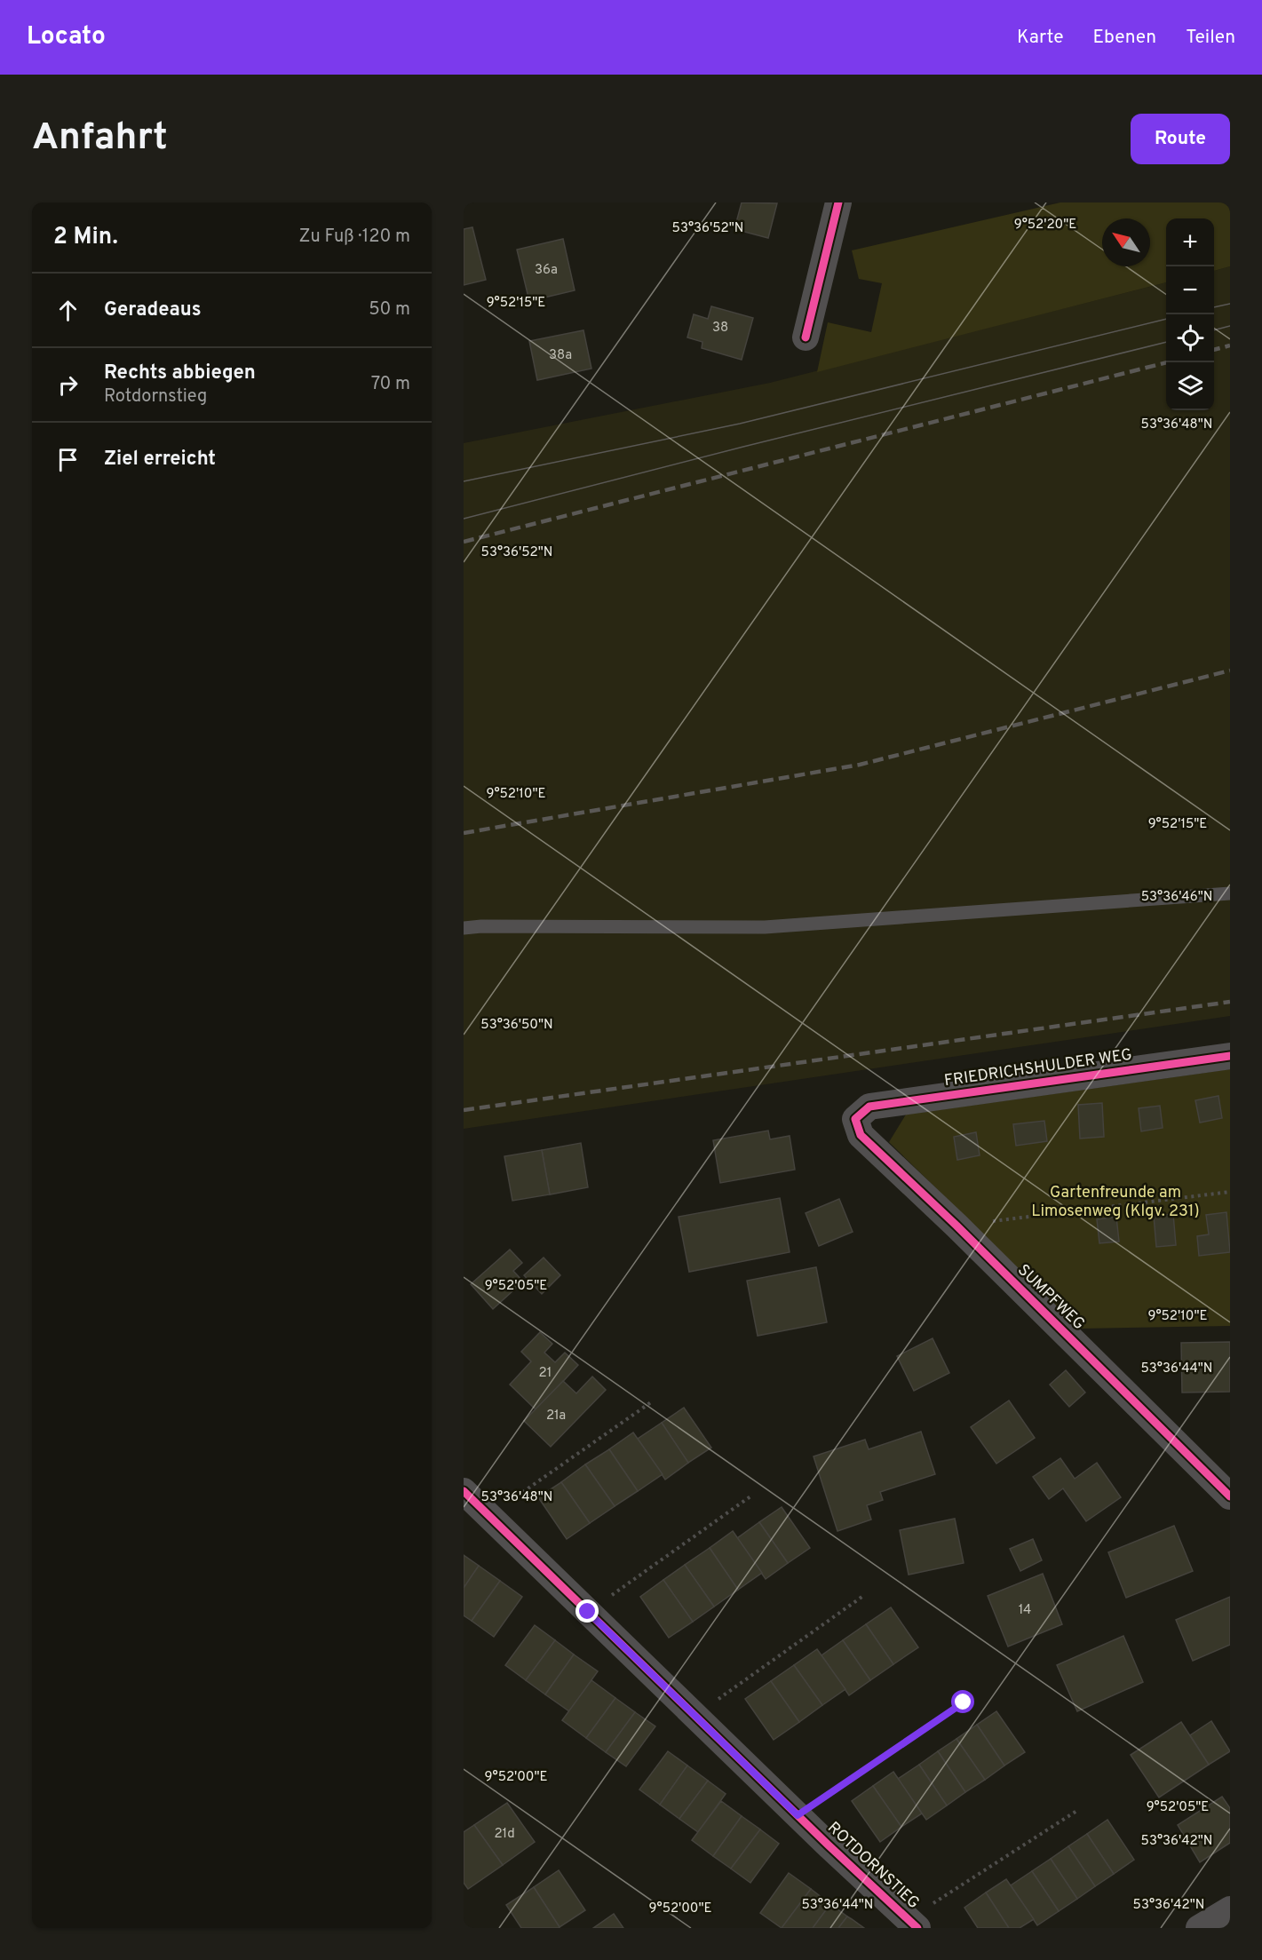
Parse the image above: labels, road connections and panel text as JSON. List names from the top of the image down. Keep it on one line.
{"streets":{"street":["FRIEDRICHSHULDER WEG","SUMPFWEG","ROTDORNSTIEG"]},"crossings":[["FRIEDRICHSHULDER WEG","SUMPFWEG"]],"parks":["Gartenfreunde am Limosenweg (Klgv. 231)"],"house_numbers":["36a","38","38a","21","21a","14","21d"],"north":"top left","page":{"header":"Locato","nav":["Karte","Ebenen","Teilen"],"buttons":"Route","title":"Anfahrt","heading":["2 Min.","Zu Fuß · 120 m"],"map_buttons":["+","−"],"list":[["Geradeaus","50 m"],["Rechts abbiegen","Rotdornstieg","70 m"],"Ziel erreicht"]},"coordinates":["9°52'20\"E","53°36'52\"N","9°52'15\"E","53°36'48\"N","9°52'10\"E","53°36'46\"N","53°36'50\"N","9°52'05\"E","53°36'44\"N","9°52'00\"E","53°36'42\"N"]}
